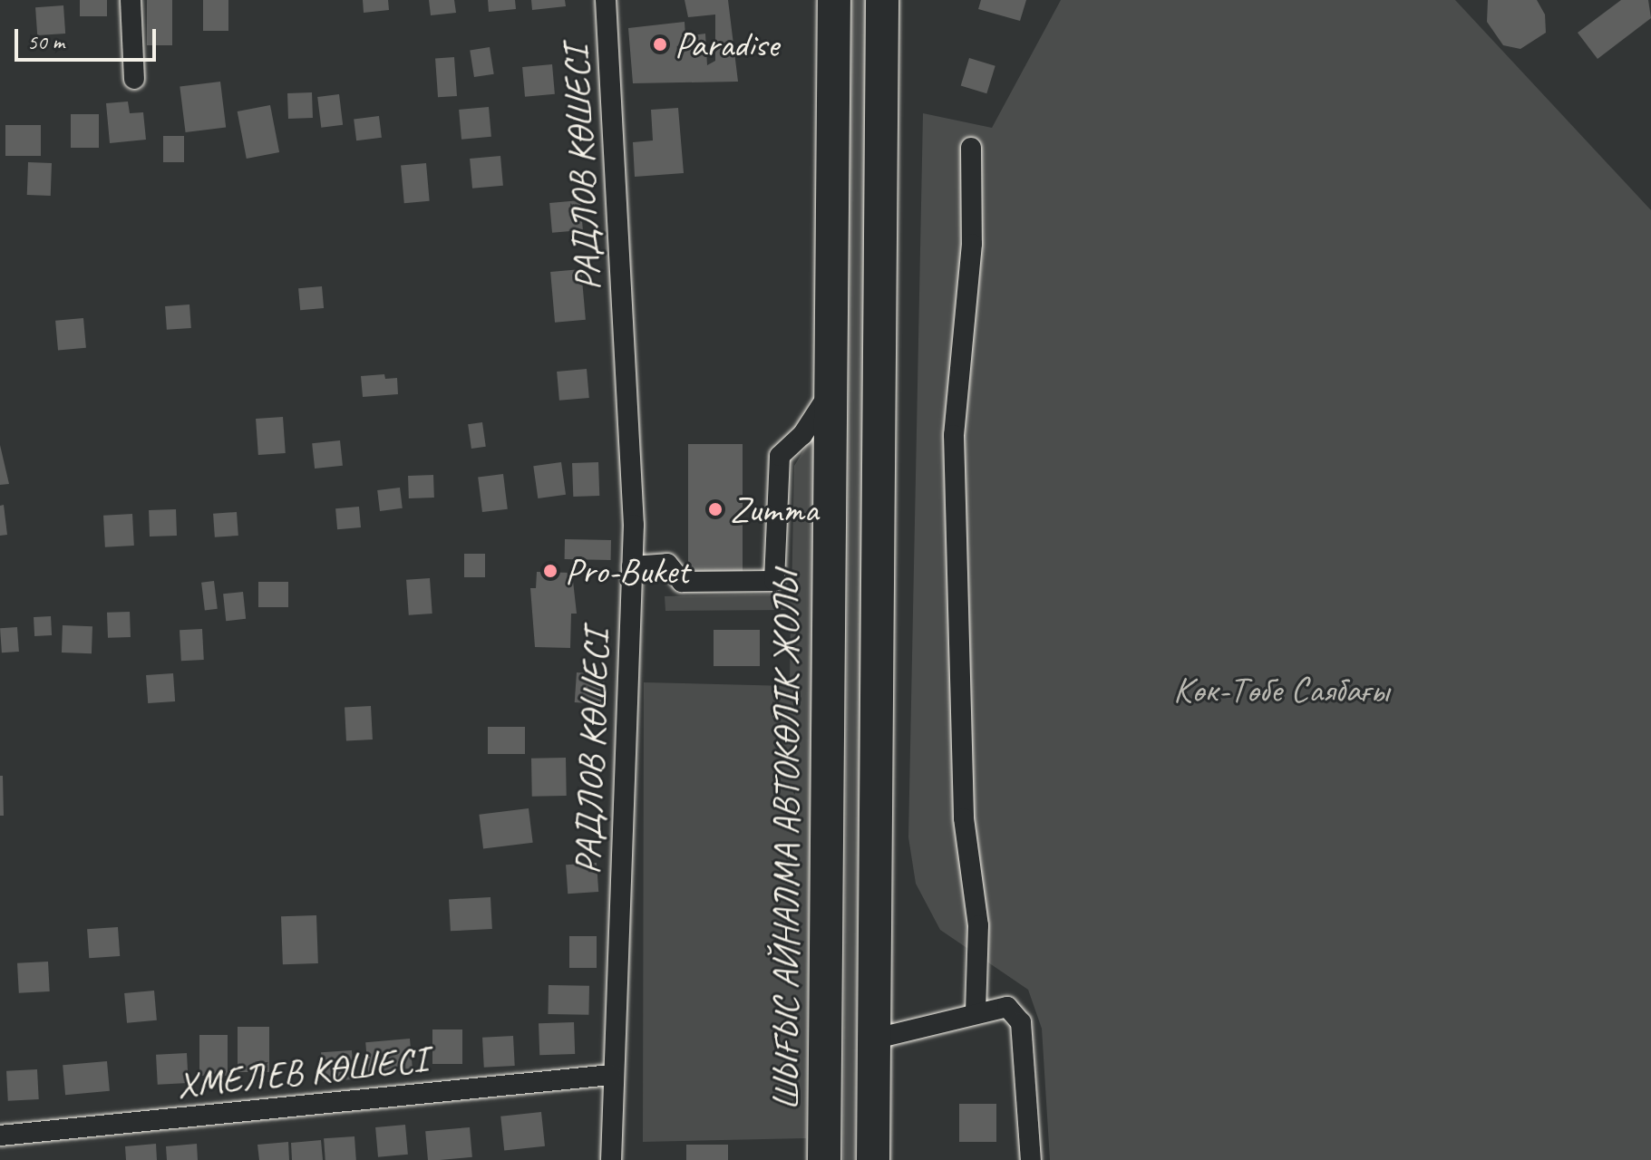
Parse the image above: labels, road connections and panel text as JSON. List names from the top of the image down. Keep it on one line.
{"streets":{"main road":["ШЫҒЫС АЙНАЛМА АВТОКӨЛІК ЖОЛЫ"],"street":["РАДЛОВ КӨШЕСІ","ХМЕЛЕВ КӨШЕСІ"]},"crossings":[["РАДЛОВ КӨШЕСІ","ХМЕЛЕВ КӨШЕСІ"]],"parks":["Көк-Төбе Саябағы"],"places":["Paradise","Zumma","Pro-Buket"],"scale_bar":"50 m"}
